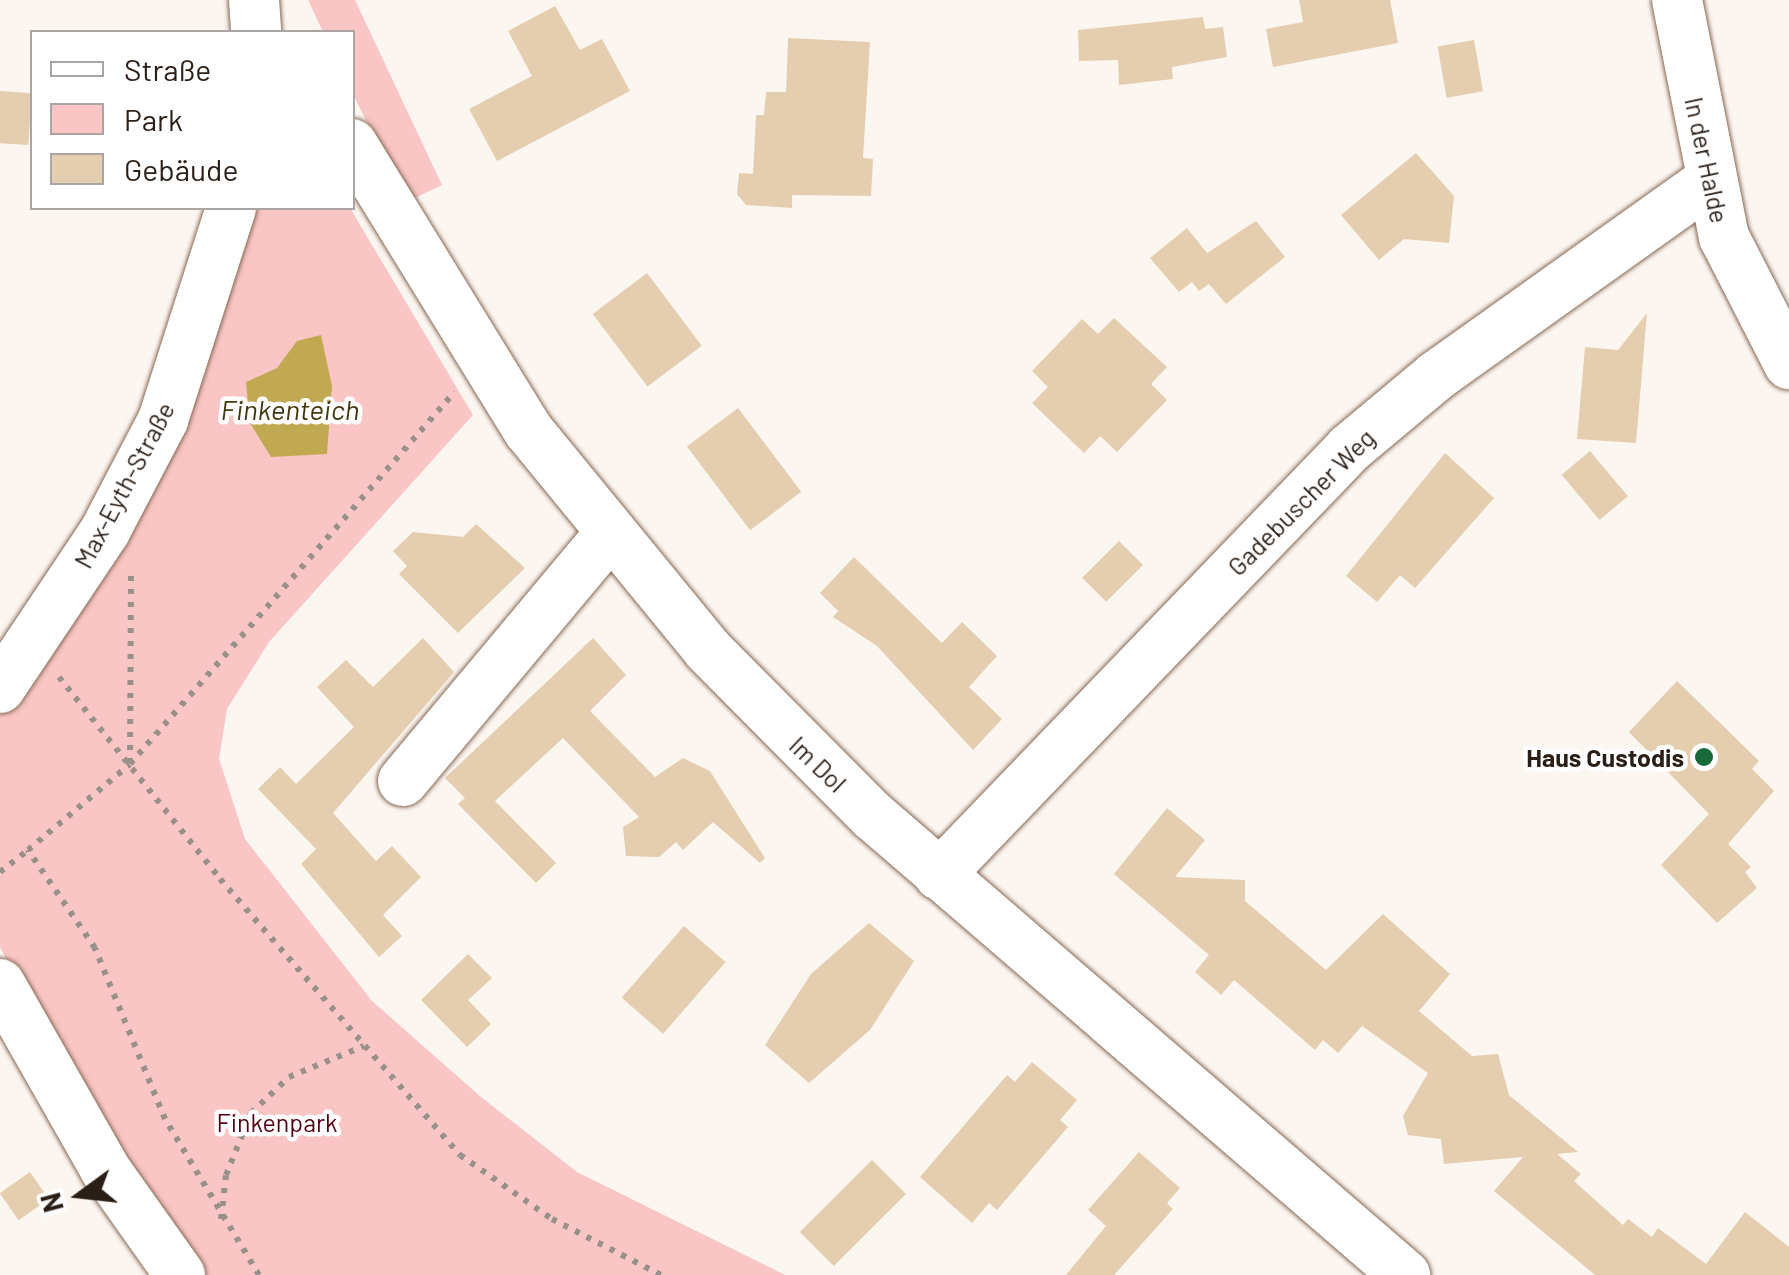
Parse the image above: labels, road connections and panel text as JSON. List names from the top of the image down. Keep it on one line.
{"streets":{"street":["In der Halde","Max-Eyth-Straße","Gadebuscher Weg","Im Dol"]},"crossings":[["In der Halde","Gadebuscher Weg"],["Gadebuscher Weg","Im Dol"]],"water":["Finkenteich"],"parks":["Finkenpark"],"places":["Haus Custodis"],"legend":["Straße","Park","Gebäude"],"north":"left"}
